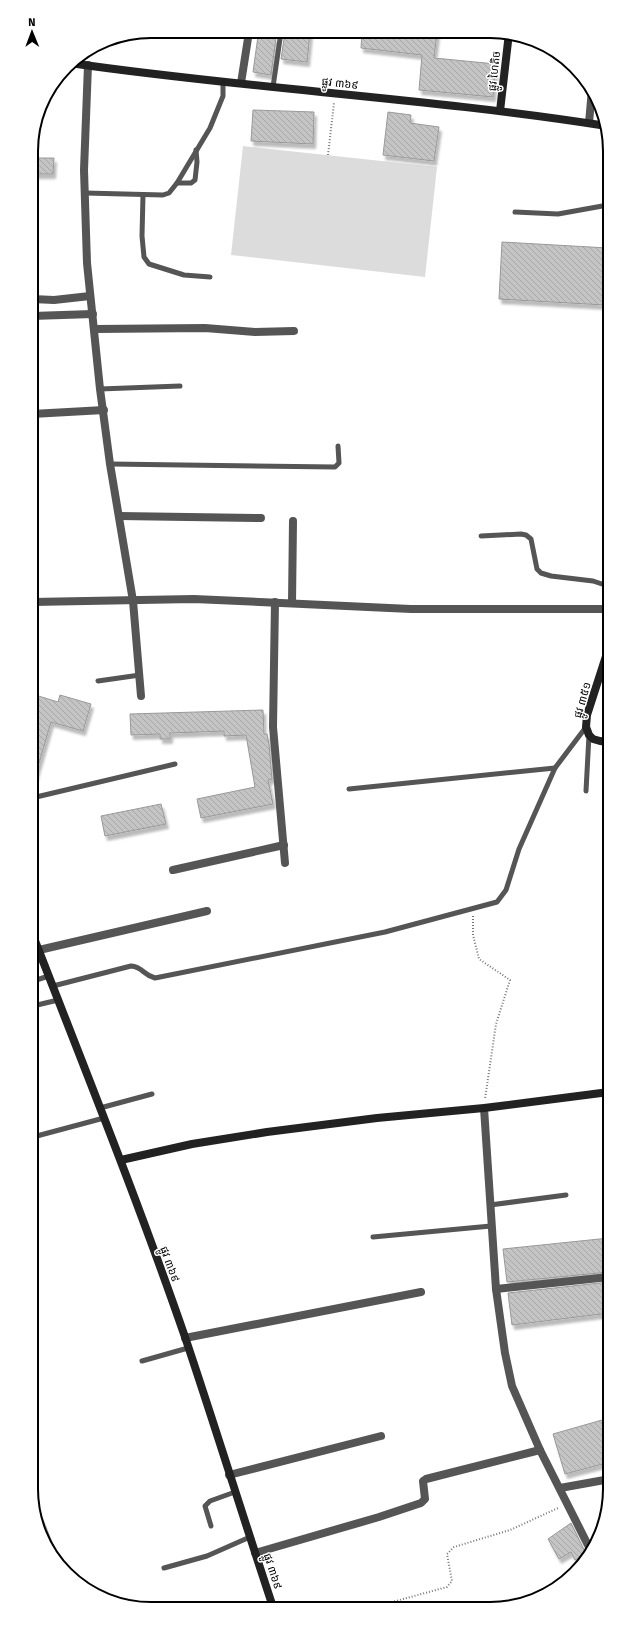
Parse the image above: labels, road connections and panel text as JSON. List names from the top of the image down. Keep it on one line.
{"streets":{"street":["ផ្លូវ ហៃតិច","ផ្លូវ ៣៦៩","ផ្លូវ ៣៥១"]},"crossings":[["ផ្លូវ ហៃតិច","ផ្លូវ ៣៦៩"]],"north":"top"}
